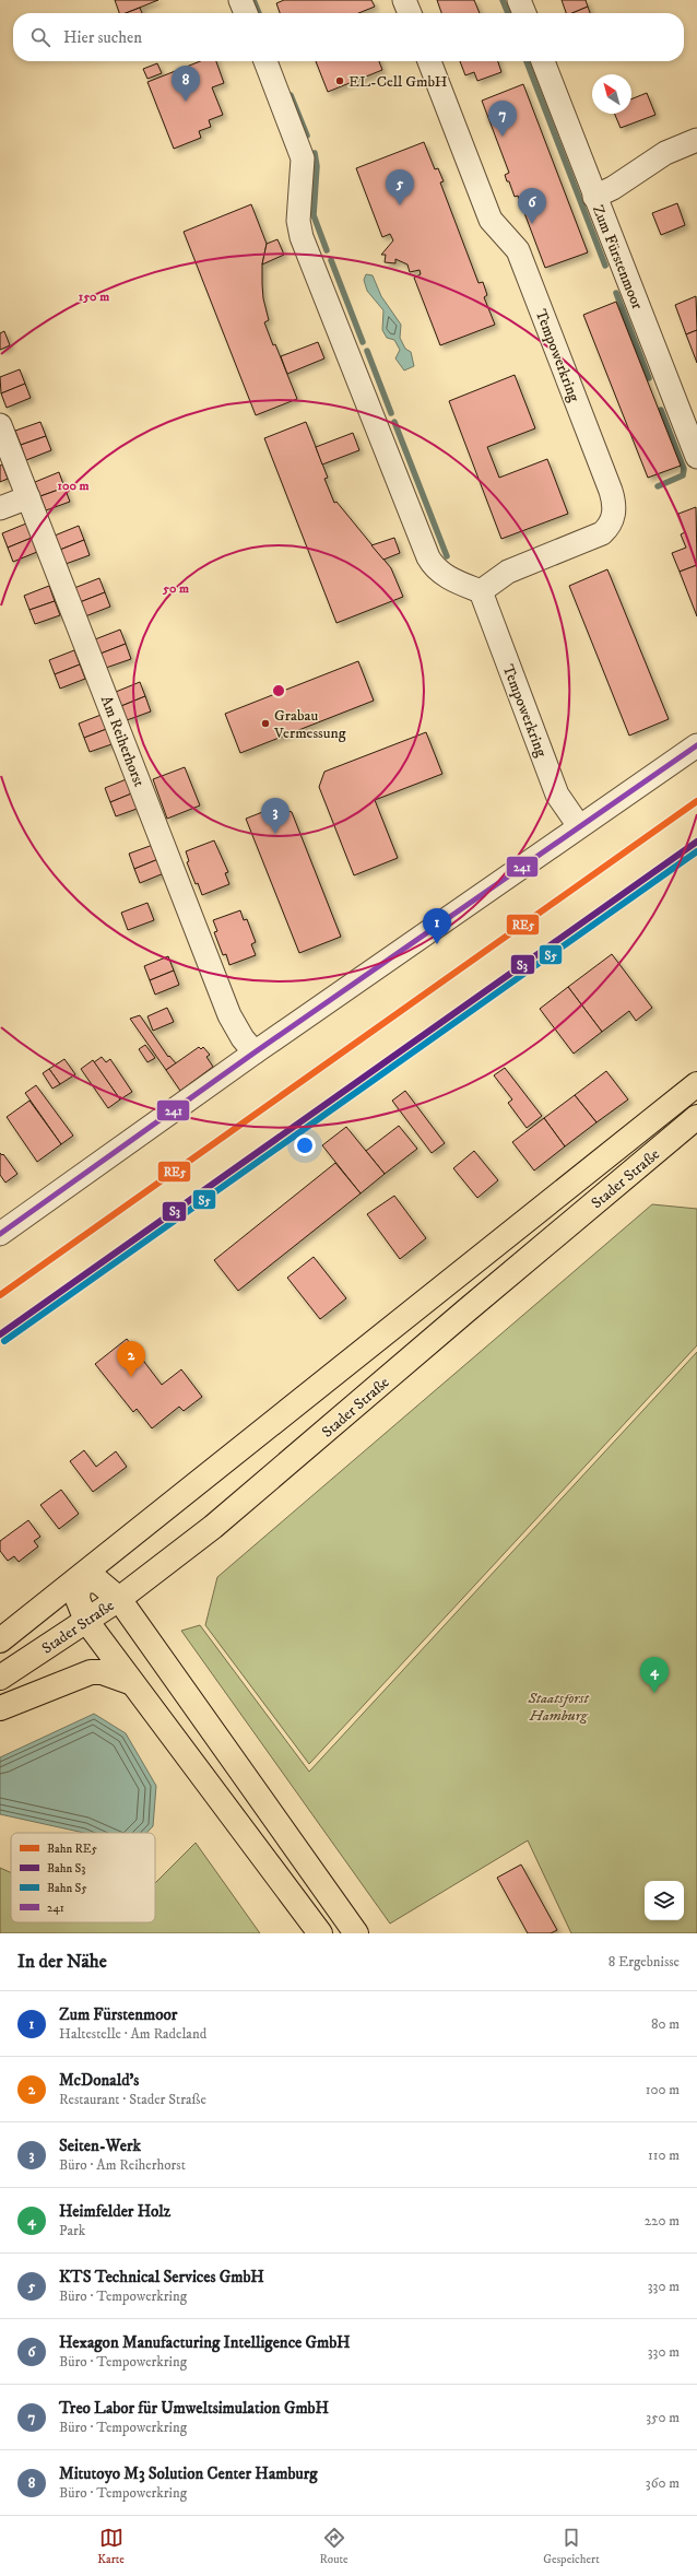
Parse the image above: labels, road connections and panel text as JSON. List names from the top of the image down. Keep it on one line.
{"streets":{"main road":["Stader Straße"],"street":["Zum Fürstenmoor","Tempowerkring","Am Reiherhorst"]},"parks":["Staatsforst Hamburg"],"places":["EL-Cell GmbH","Grabau Vermessung"],"lines":["transit line 241","rail line RE5","rail line S3","rail line S5"],"legend":["Bahn RE5","Bahn S3","Bahn S5","241"],"north":"top left","page":{"search":"Hier suchen","pins":["8","7","5","6","3","1","2","4"],"heading":["In der Nähe","8 Ergebnisse"],"list":[{"mark":"1","name":"Zum Fürstenmoor","note":"Haltestelle · Am Radeland","value":"80 m"},{"mark":"2","name":"McDonald's","note":"Restaurant · Stader Straße","value":"100 m"},{"mark":"3","name":"Seiten-Werk","note":"Büro · Am Reiherhorst","value":"110 m"},{"mark":"4","name":"Heimfelder Holz","note":"Park","value":"220 m"},{"mark":"5","name":"KTS Technical Services GmbH","note":"Büro · Tempowerkring","value":"330 m"},{"mark":"6","name":"Hexagon Manufacturing Intelligence GmbH","note":"Büro · Tempowerkring","value":"330 m"},{"mark":"7","name":"Treo Labor für Umweltsimulation GmbH","note":"Büro · Tempowerkring","value":"350 m"},{"mark":"8","name":"Mitutoyo M3 Solution Center Hamburg","note":"Büro · Tempowerkring","value":"360 m"}],"nav":["Karte","Route","Gespeichert"]},"rings":["150 m","100 m","50 m"]}
